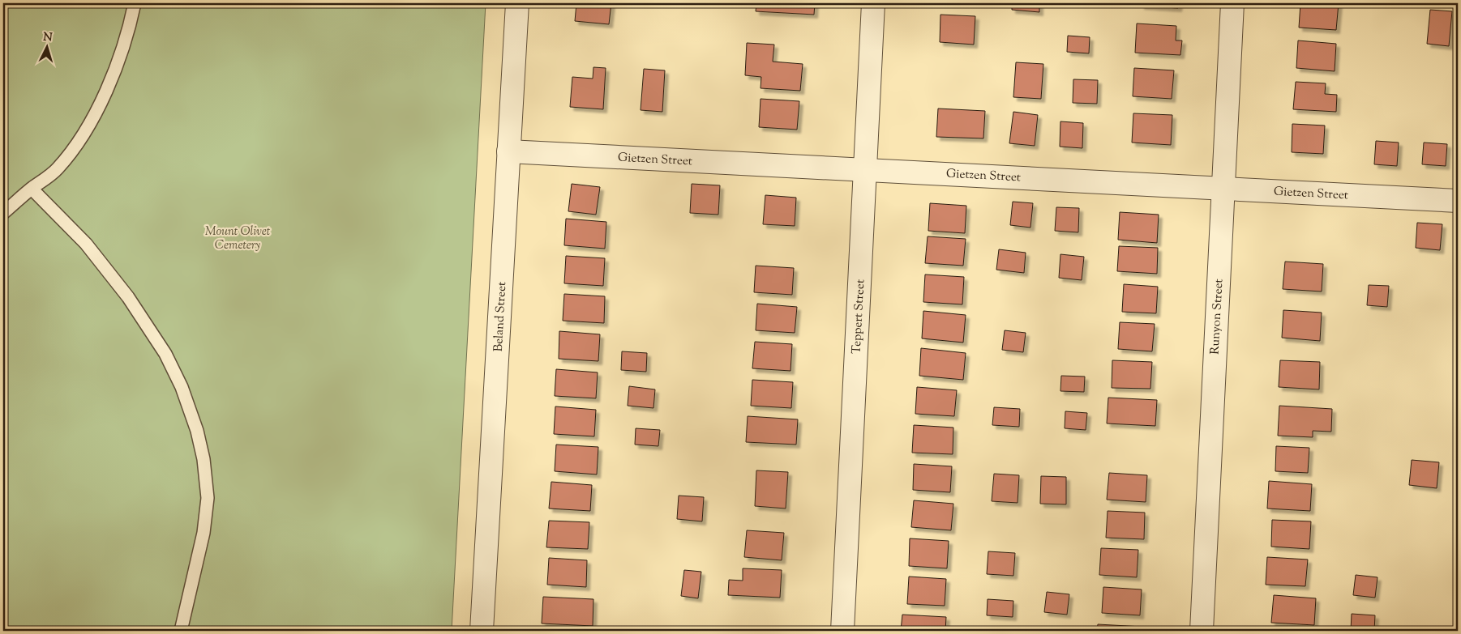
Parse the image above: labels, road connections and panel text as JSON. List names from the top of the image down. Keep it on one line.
{"streets":{"street":["Gietzen Street","Beland Street","Teppert Street","Runyon Street"]},"crossings":[["Gietzen Street","Beland Street"],["Gietzen Street","Teppert Street"],["Gietzen Street","Runyon Street"]],"parks":["Mount Olivet Cemetery"],"north":"top"}
